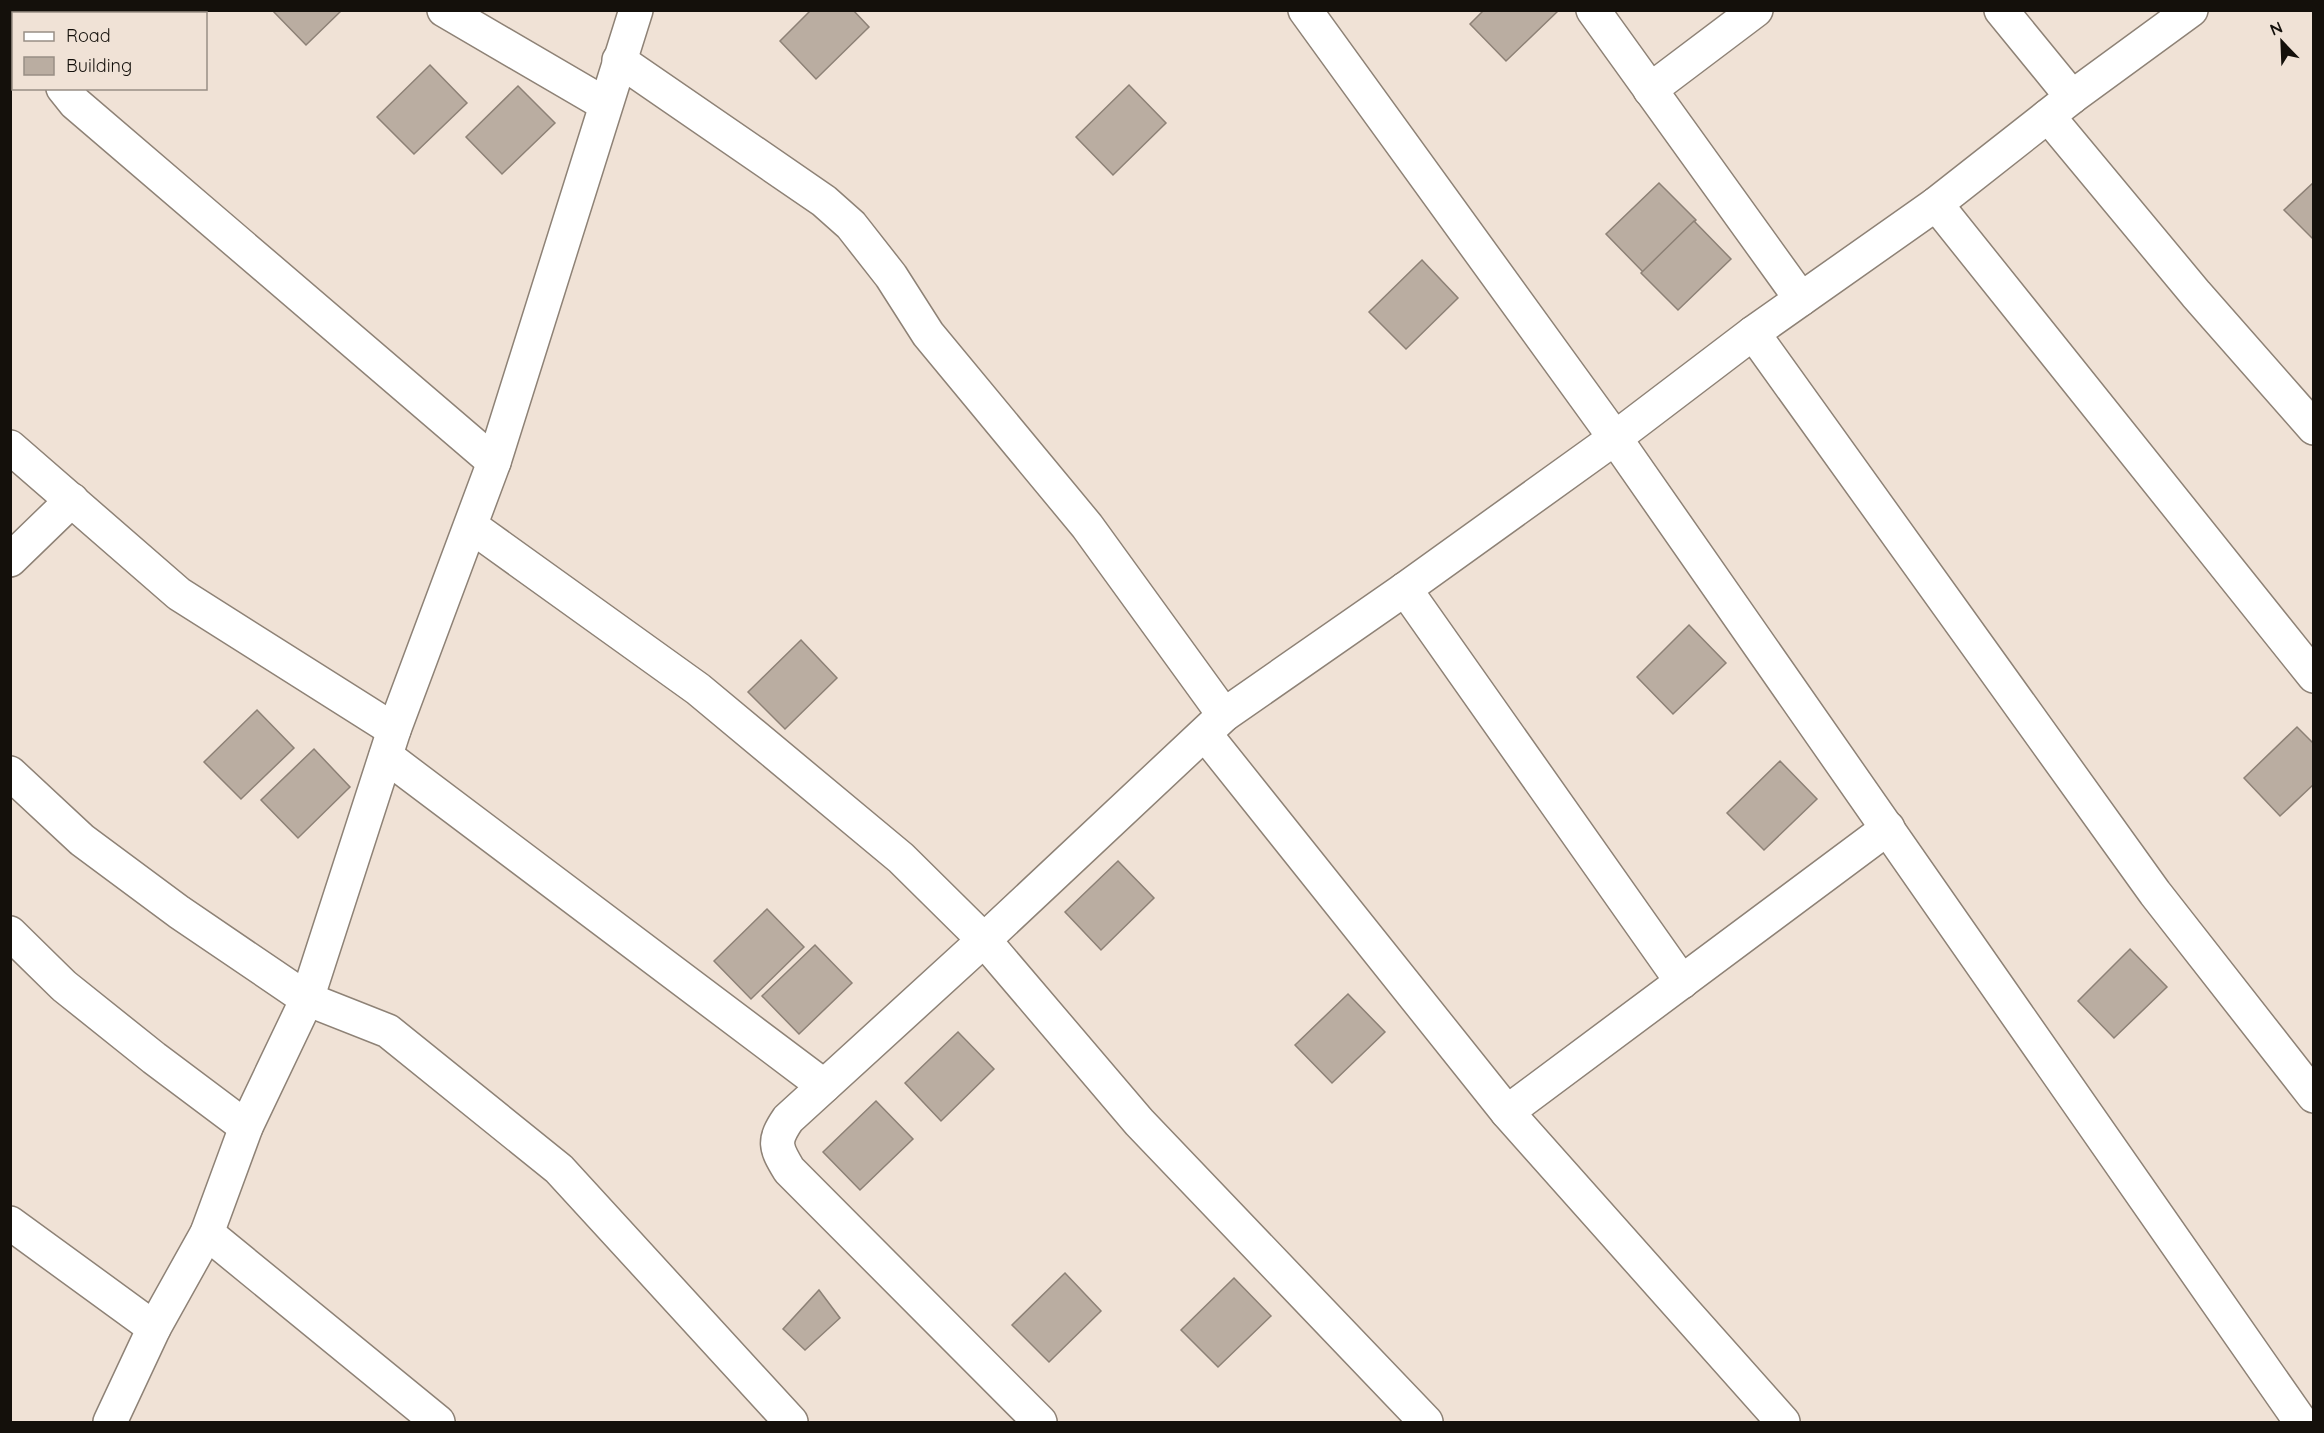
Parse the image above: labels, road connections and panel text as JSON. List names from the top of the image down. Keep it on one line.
{"legend":["Road","Building"],"north":"top left"}
